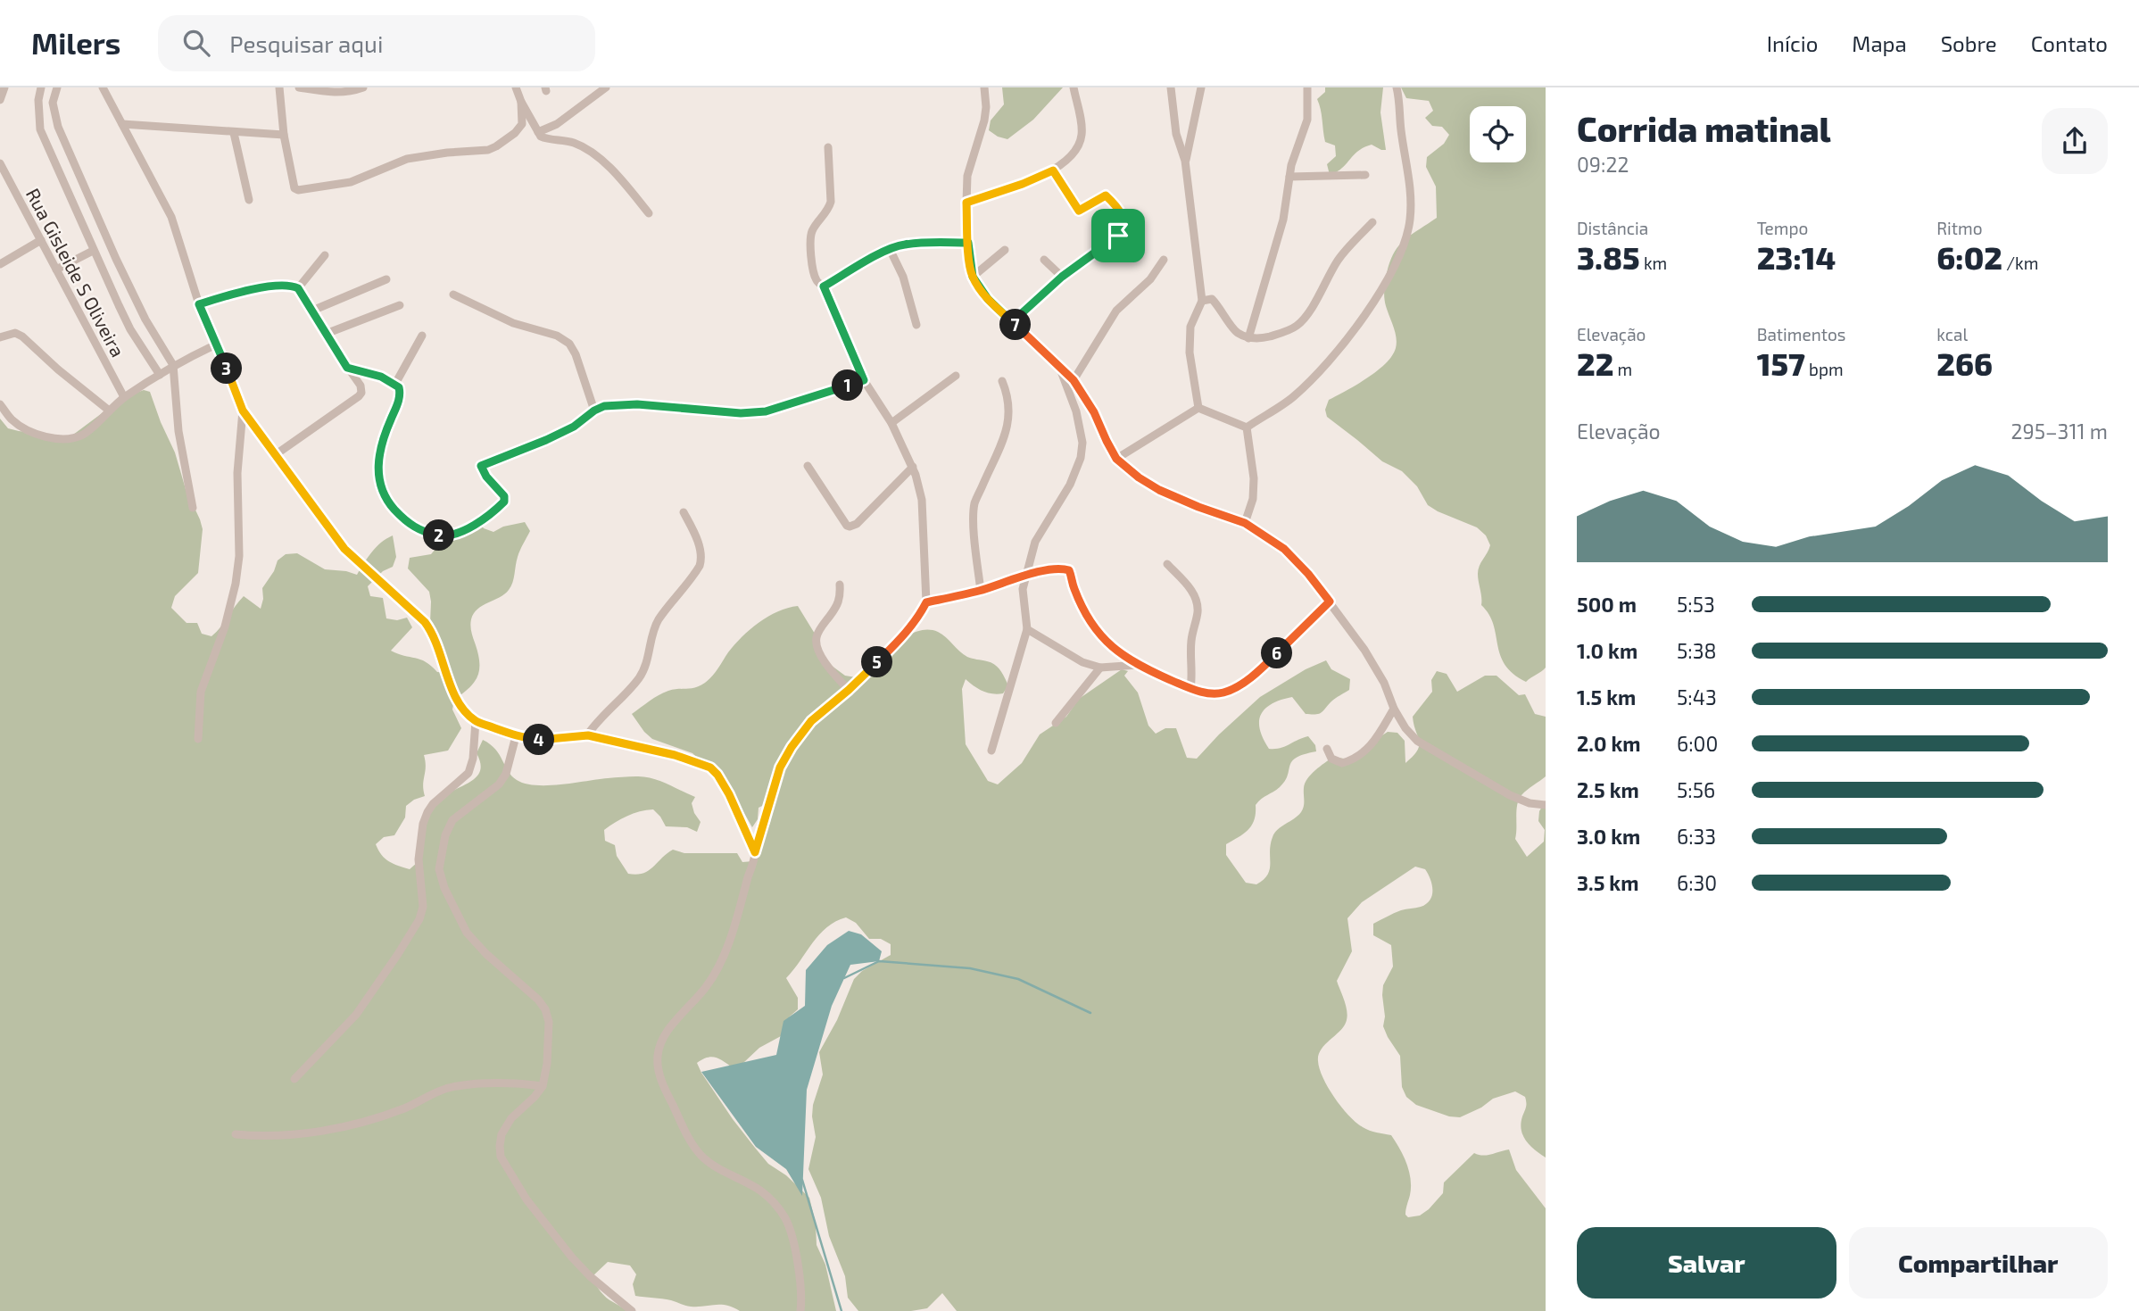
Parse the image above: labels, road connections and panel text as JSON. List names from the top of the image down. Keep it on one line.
{"streets":{"street":["Rua Gisleide S Oliveira"]},"page":{"header":"Milers","search":"Pesquisar aqui","nav":["Início","Mapa","Sobre","Contato"],"heading":["Corrida matinal","09:22"],"stats":[["Distância","3.85 km"],["Tempo","23:14"],["Ritmo","6:02 /km"],["Elevação","22 m"],["Batimentos","157 bpm"],["kcal","266"]],"pins":["7","3","1","2","6","5","4"],"chart":["Elevação","295–311 m"],"list":[{"name":"500 m","note":"5:53"},{"name":"1.0 km","note":"5:38"},{"name":"1.5 km","note":"5:43"},{"name":"2.0 km","note":"6:00"},{"name":"2.5 km","note":"5:56"},{"name":"3.0 km","note":"6:33"},{"name":"3.5 km","note":"6:30"}],"buttons":["Salvar","Compartilhar"]}}
